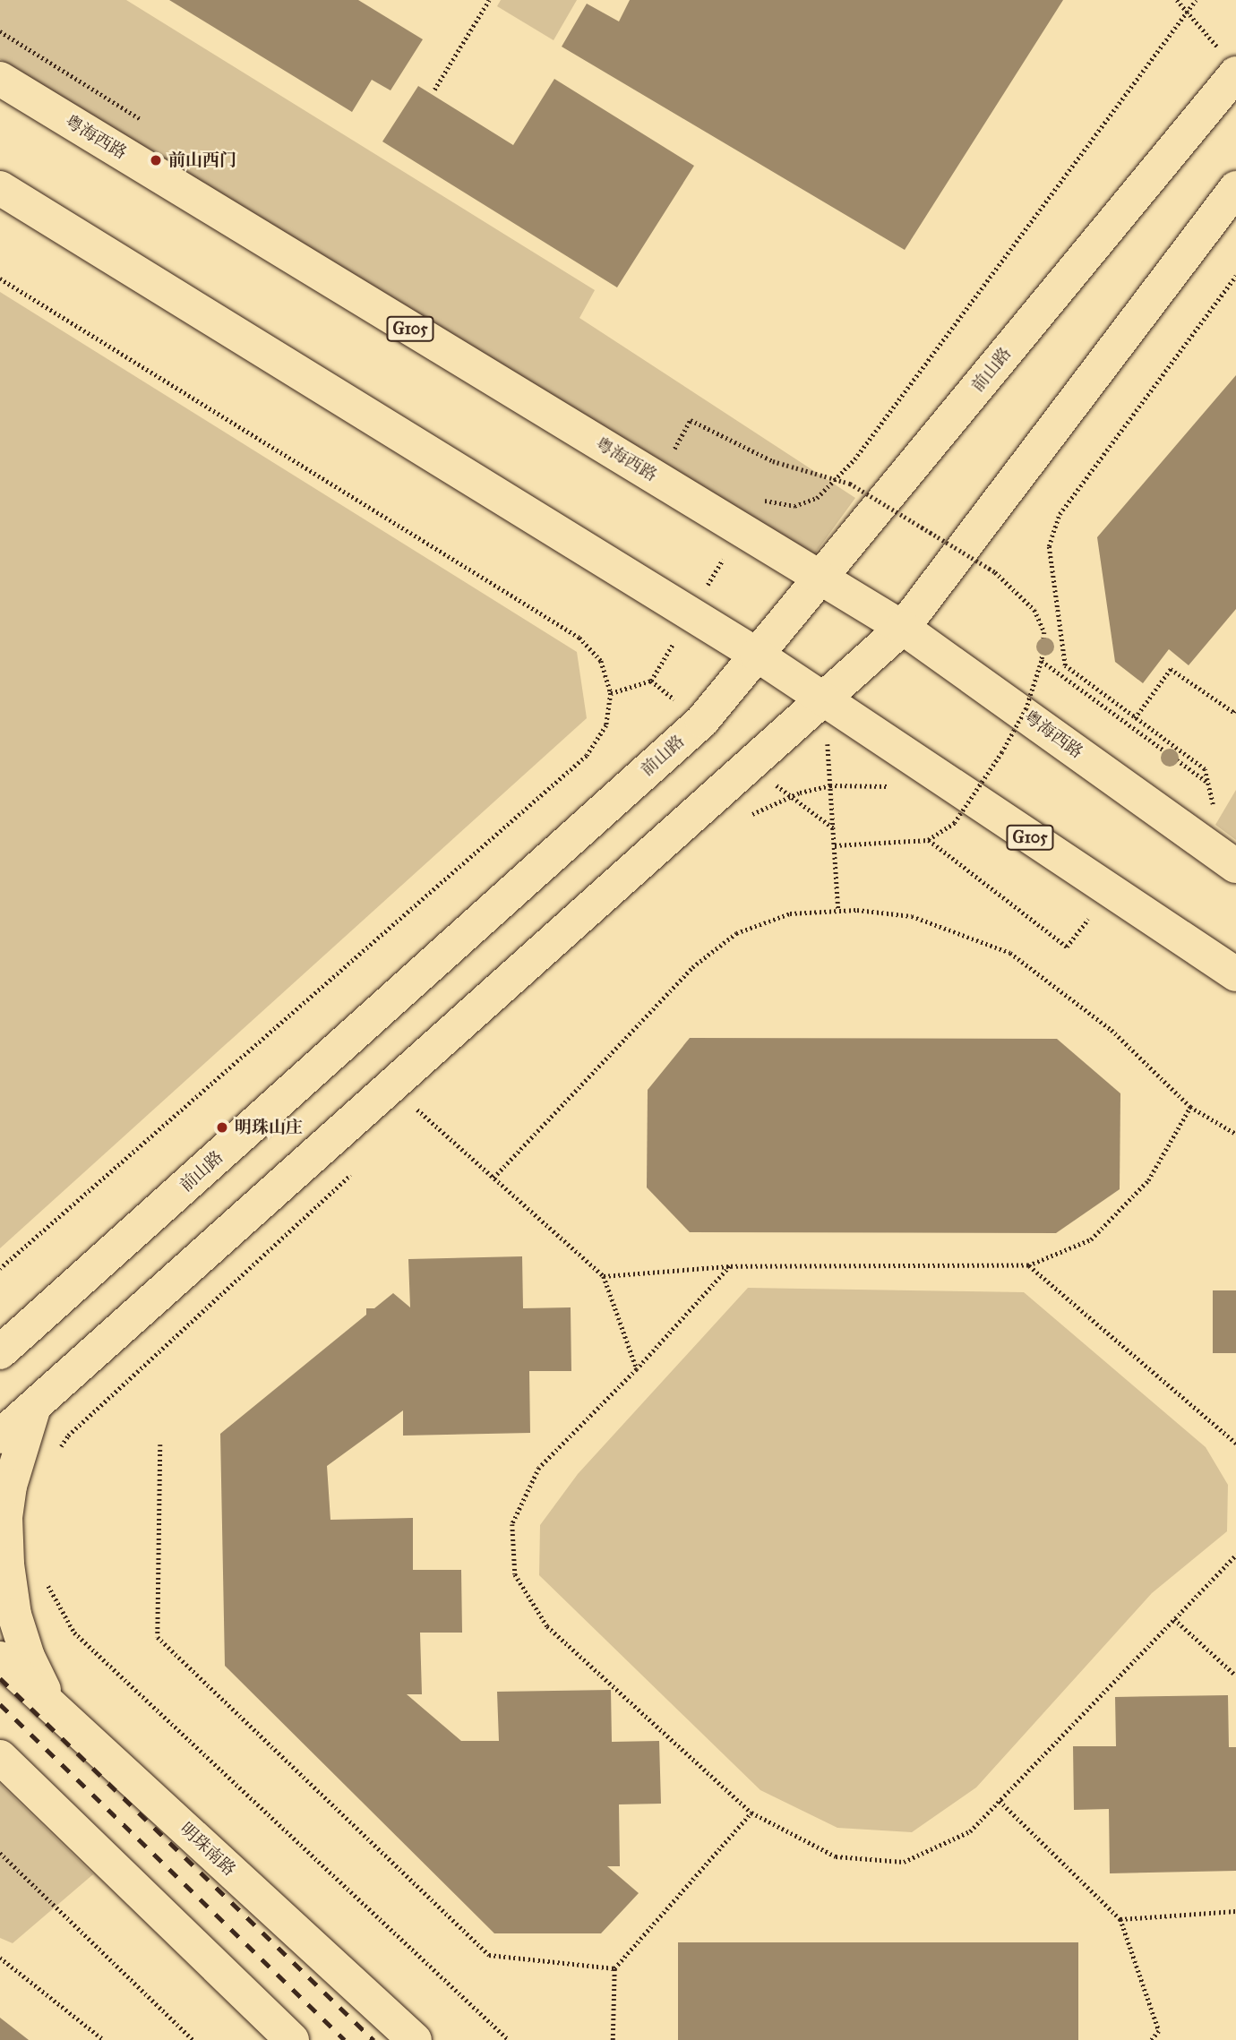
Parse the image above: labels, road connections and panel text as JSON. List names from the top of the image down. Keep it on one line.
{"streets":{"main road":["粤海西路","G105","前山路","明珠南路"]},"crossings":[["粤海西路","前山路"],["G105","前山路"]],"places":["前山西门","明珠山庄"]}
